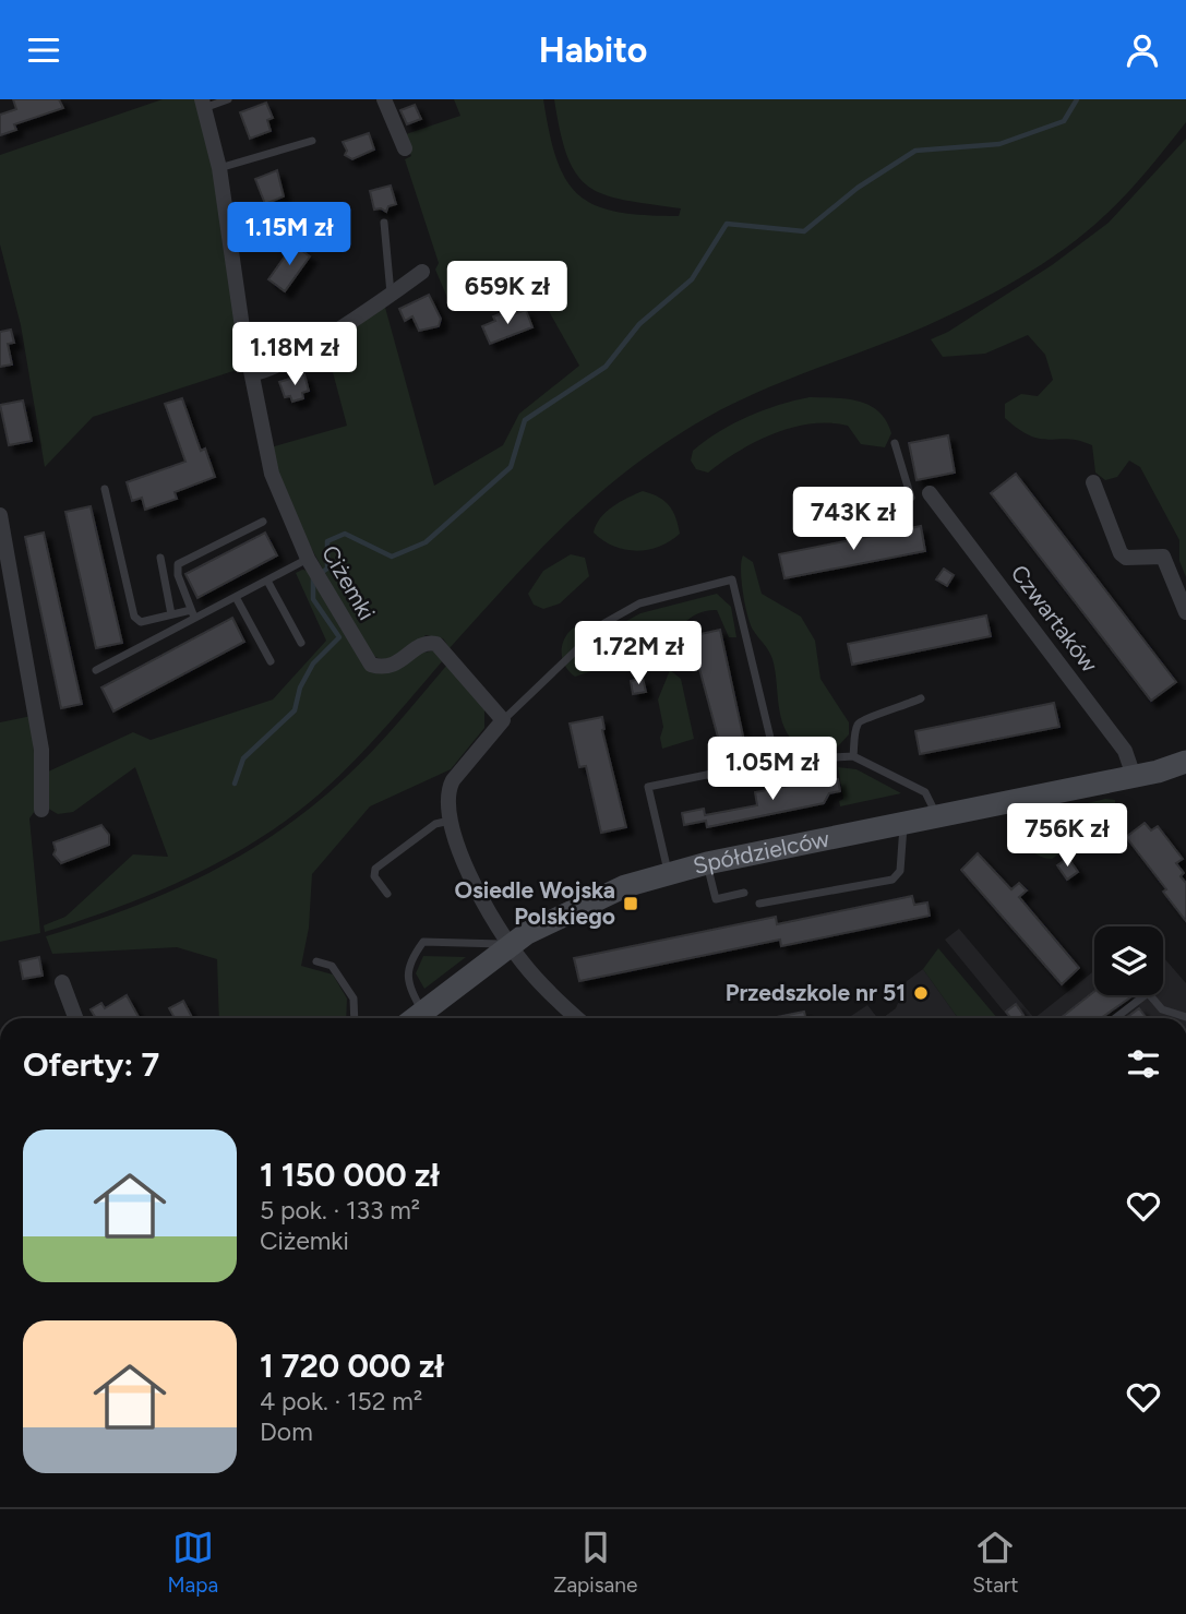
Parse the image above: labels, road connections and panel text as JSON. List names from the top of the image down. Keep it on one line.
{"streets":{"street":["Ciżemki","Czwartaków","Spółdzielców"]},"crossings":[["Czwartaków","Spółdzielców"]],"places":{"transit":["Osiedle Wojska Polskiego"],"other":["Przedszkole nr 51"]},"page":{"header":"Habito","price":["1.15M zł","659K zł","1.18M zł","743K zł","1.72M zł","1.05M zł","756K zł"],"heading":"Oferty: 7","list":[{"name":"1 150 000 zł","note":"5 pok. · 133 m² · Ciżemki"},{"name":"1 720 000 zł","note":"4 pok. · 152 m² · Dom"}],"tabs":["Mapa","Zapisane","Start"]}}
